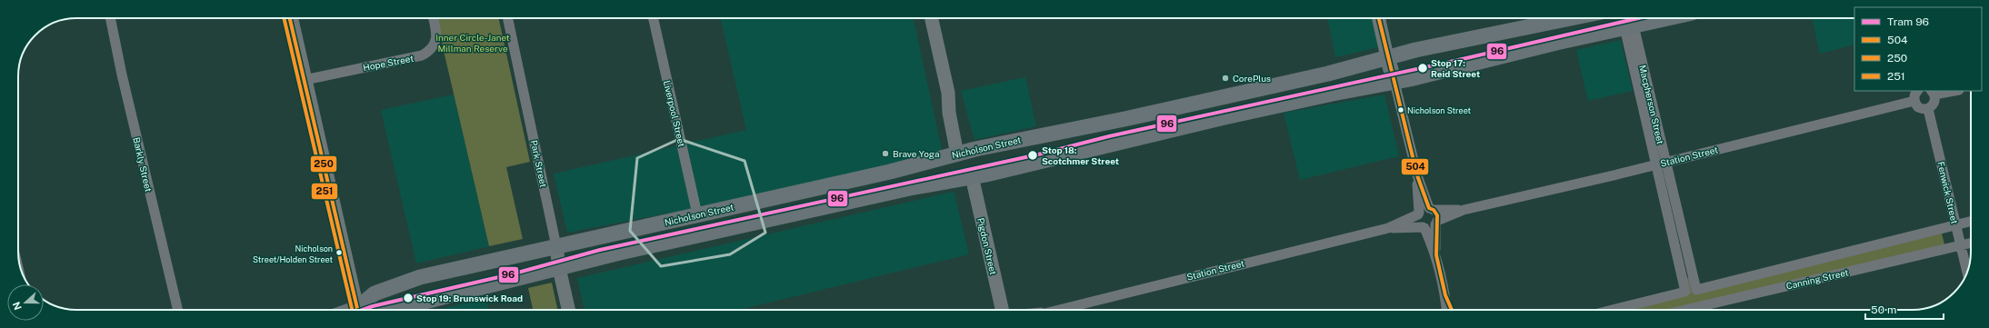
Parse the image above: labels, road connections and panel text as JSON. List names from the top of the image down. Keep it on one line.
{"streets":{"main road":["Nicholson Street"],"street":["Hope Street","Macpherson Street","Liverpool Street","Station Street","Park Street","Barkly Street","Fenwick Street","Pigdon Street","Canning Street"]},"crossings":[["Macpherson Street","Station Street"],["Macpherson Street","Canning Street"],["Liverpool Street","Nicholson Street"],["Nicholson Street","Park Street"],["Fenwick Street","Canning Street"]],"parks":["Inner Circle-Janet Millman Reserve"],"places":["Stop 17: Reid Street","CorePlus","Nicholson Street","Brave Yoga","Stop 18: Scotchmer Street","Nicholson Street/Holden Street","Stop 19: Brunswick Road"],"lines":["tram line 96","transit line 504","transit line 250","transit line 251"],"legend":["Tram 96","504","250","251"],"scale_bar":"50 m","north":"left"}
